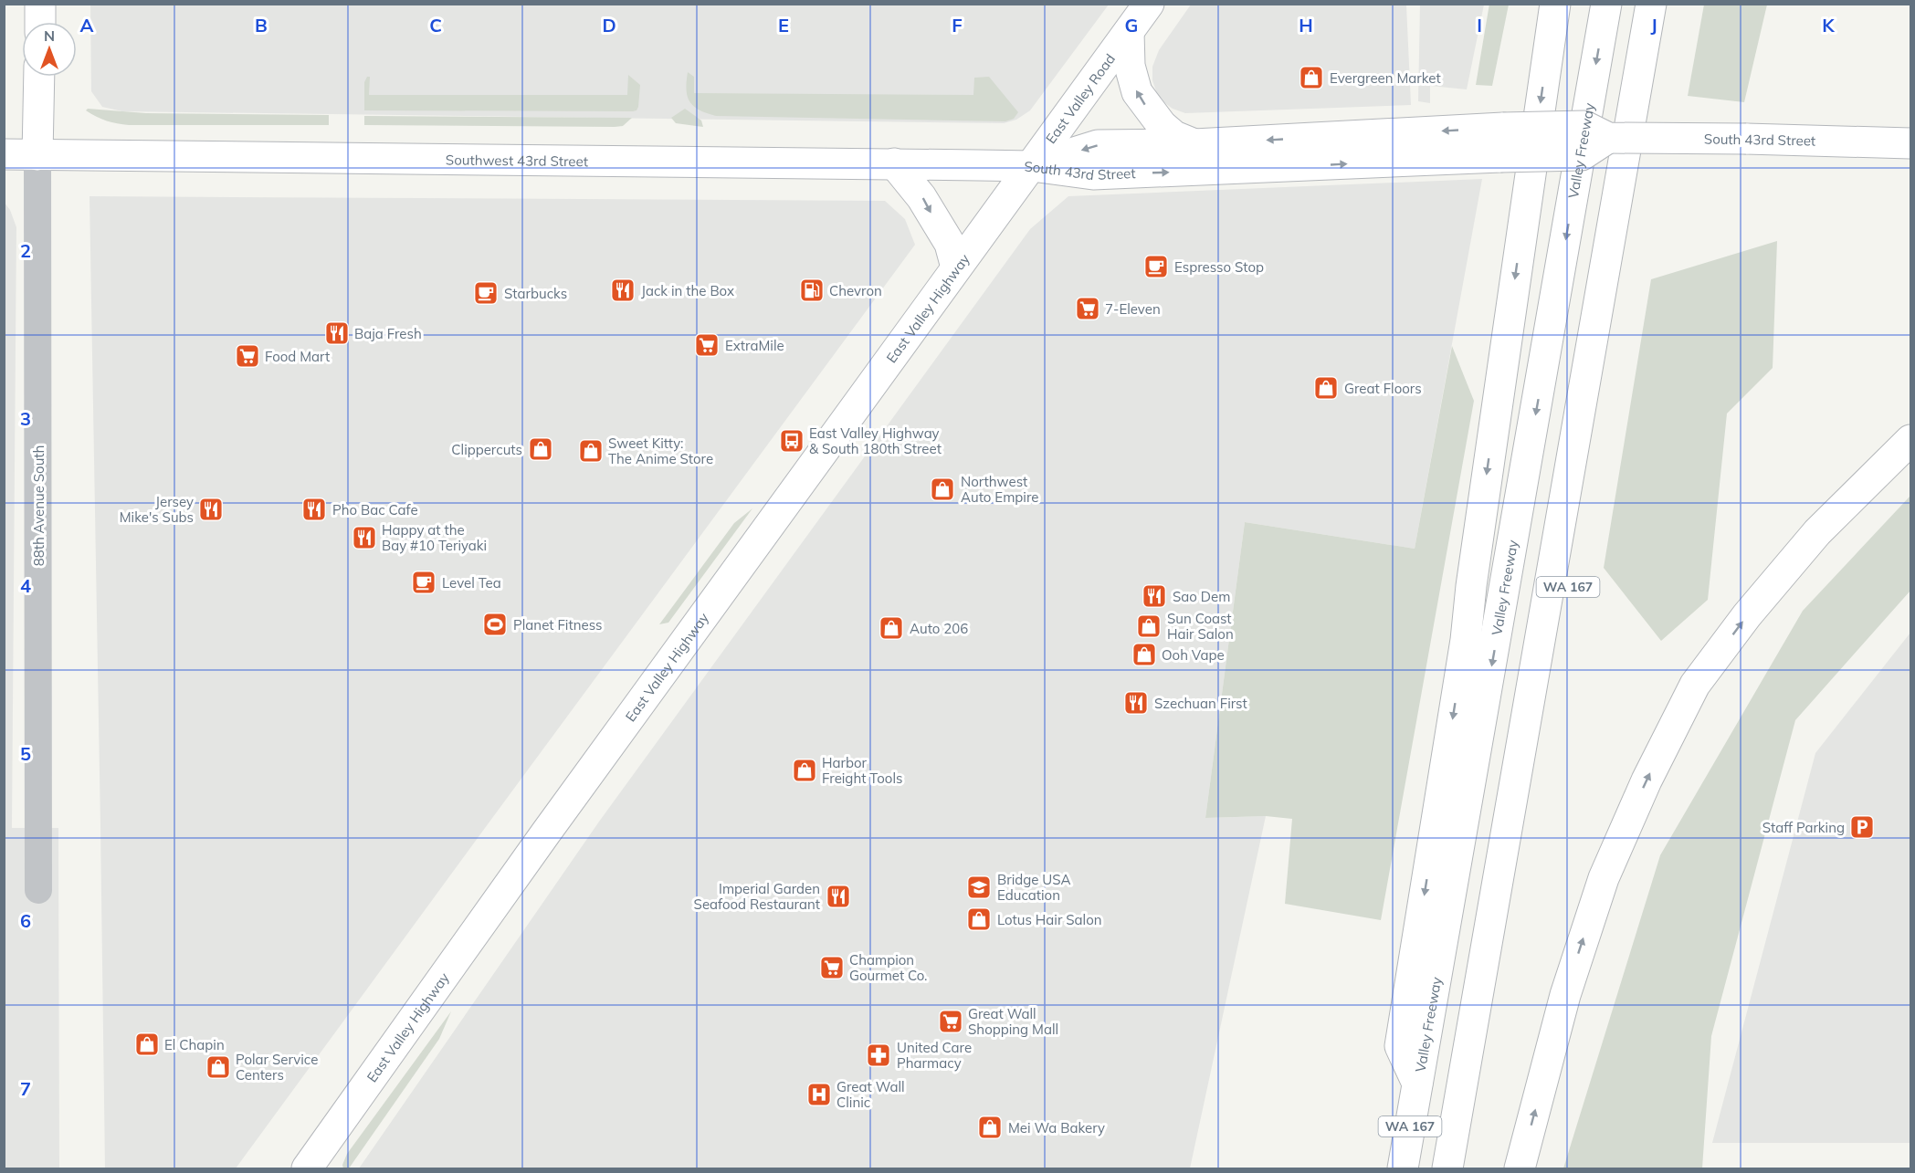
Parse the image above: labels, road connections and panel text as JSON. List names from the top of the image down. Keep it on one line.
{"streets":{"main road":["East Valley Road","South 43rd Street","Valley Freeway","Southwest 43rd Street","East Valley Highway","WA 167"],"street":["88th Avenue South"]},"crossings":[["East Valley Road","South 43rd Street"],["East Valley Road","Southwest 43rd Street"],["East Valley Road","East Valley Highway"],["South 43rd Street","Southwest 43rd Street"],["South 43rd Street","East Valley Highway"],["Southwest 43rd Street","East Valley Highway"],["Southwest 43rd Street","88th Avenue South"]],"places":{"shop":["Evergreen Market","Great Floors","Clippercuts","Sweet Kitty: The Anime Store","Northwest Auto Empire","Sun Coast Hair Salon","Auto 206","Ooh Vape","Harbor Freight Tools","Lotus Hair Salon","El Chapin","Polar Service Centers","Mei Wa Bakery"],"cafe":["Espresso Stop","Starbucks","Level Tea"],"restaurant":["Jack in the Box","Baja Fresh","Jersey Mike's Subs","Pho Bac Cafe","Happy at the Bay #10 Teriyaki","Sao Dem","Szechuan First","Imperial Garden Seafood Restaurant"],"fuel station":["Chevron"],"supermarket":["7-Eleven","ExtraMile","Food Mart","Champion Gourmet Co.","Great Wall Shopping Mall"],"bus stop":["East Valley Highway & South 180th Street"],"sports":["Planet Fitness"],"parking":["Staff Parking"],"school or university":["Bridge USA Education"],"pharmacy":["United Care Pharmacy"],"hospital":["Great Wall Clinic"]},"north":"top","grid":{"columns":["A","B","C","D","E","F","G","H","I","J","K"],"rows":["2","3","4","5","6","7"]}}
